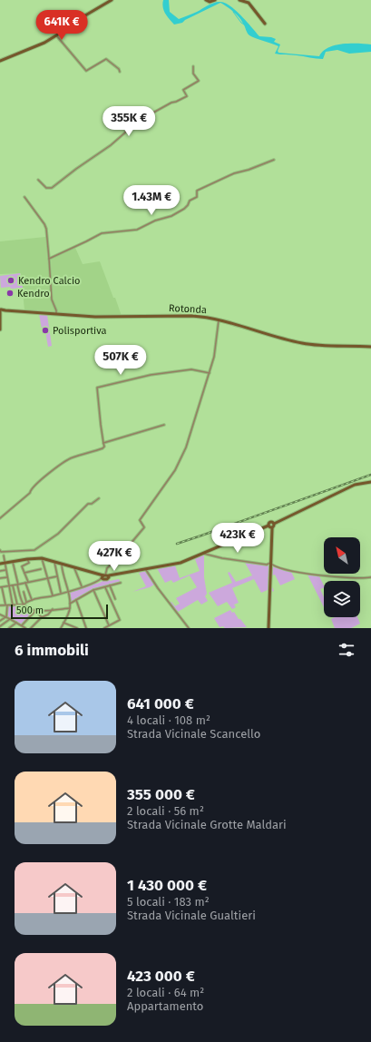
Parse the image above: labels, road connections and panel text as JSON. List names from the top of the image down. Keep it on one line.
{"streets":{"main road":["Rotonda"]},"places":["Kendro Calcio","Kendro","Polisportiva"],"scale_bar":"500 m","north":"top left","page":{"price":["641K €","355K €","1.43M €","507K €","423K €","427K €"],"scale":"500 m","heading":"6 immobili","list":[{"name":"641 000 €","note":"4 locali · 108 m² · Strada Vicinale Scancello"},{"name":"355 000 €","note":"2 locali · 56 m² · Strada Vicinale Grotte Maldari"},{"name":"1 430 000 €","note":"5 locali · 183 m² · Strada Vicinale Gualtieri"},{"name":"423 000 €","note":"2 locali · 64 m² · Appartamento"}]}}
